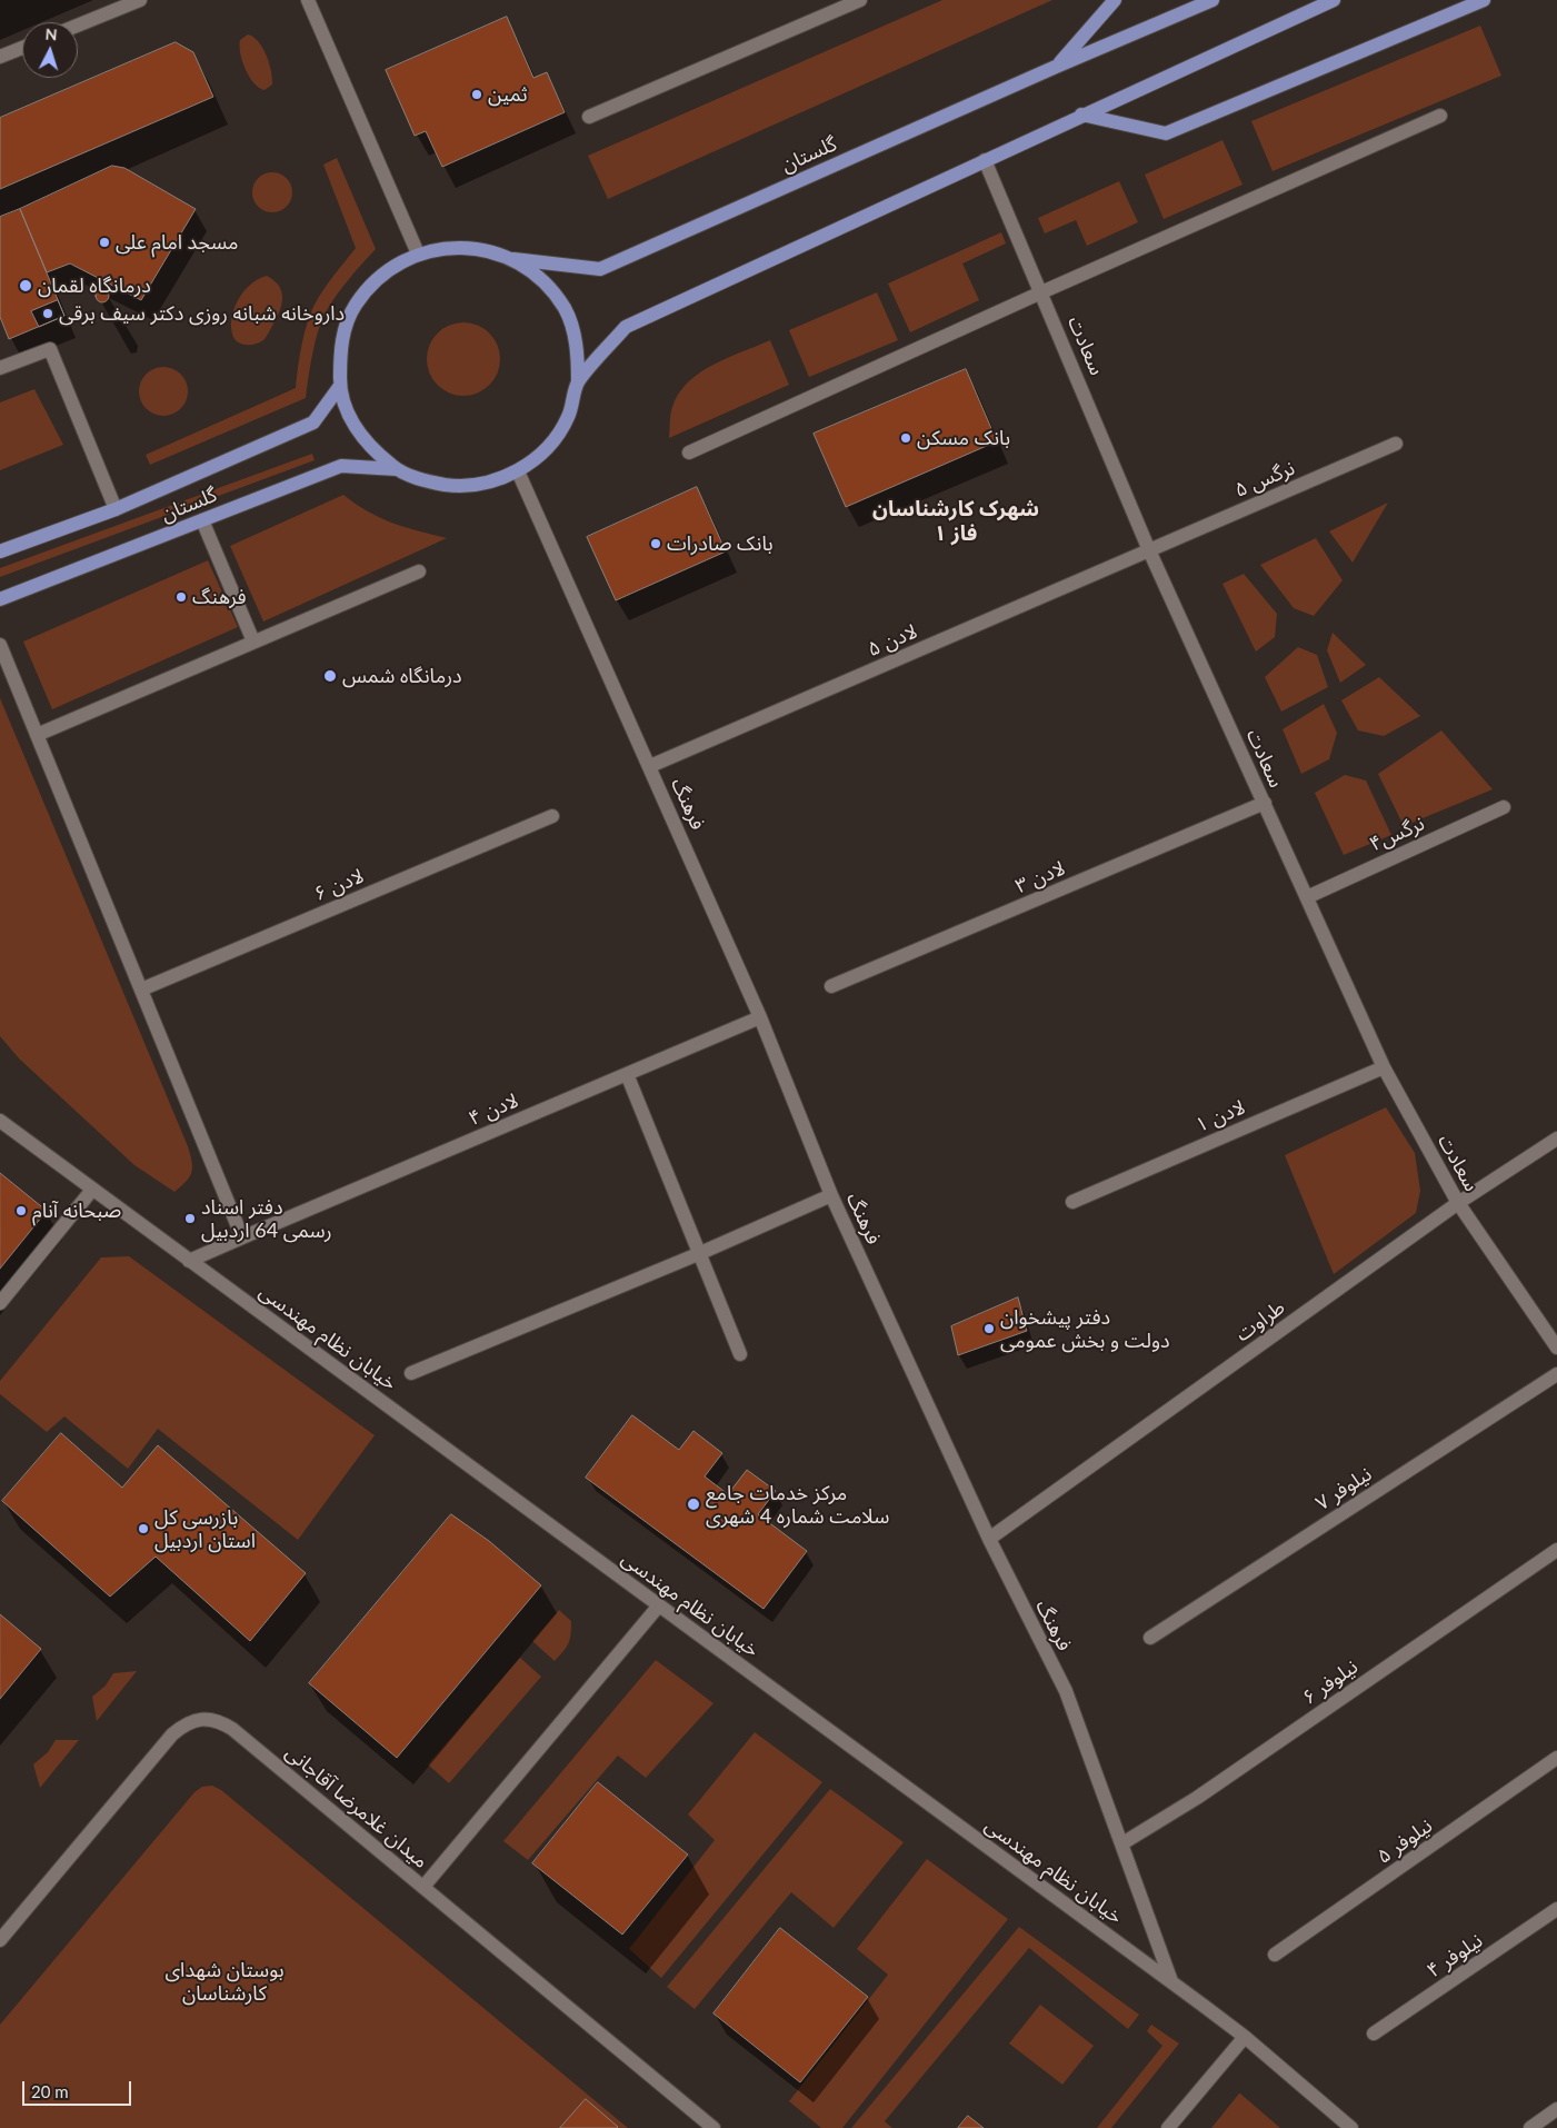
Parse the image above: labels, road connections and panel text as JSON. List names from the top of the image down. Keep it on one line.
{"streets":{"main road":["گلستان"],"street":["سعادت","نرگس ۵","لادن ۵","فرهنگ","نرگس۴","لادن ۳","لادن ۶","لادن ۴","لادن ۱","طراوت","خیابان نظام مهندسی","نیلوفر ۷","نیلوفر ۶","میدان غلامرضا آقاجانی","نیلوفر ۵","نیلوفر ۴"]},"crossings":[["سعادت","نرگس ۵"],["سعادت","لادن ۵"],["سعادت","نرگس۴"],["سعادت","لادن ۳"],["سعادت","لادن ۱"],["سعادت","طراوت"],["نرگس ۵","لادن ۵"],["لادن ۵","فرهنگ"],["فرهنگ","لادن ۴"],["فرهنگ","طراوت"],["فرهنگ","خیابان نظام مهندسی"],["فرهنگ","نیلوفر ۶"],["لادن ۴","خیابان نظام مهندسی"]],"districts":["شهرک کارشناسان فاز ۱"],"parks":["بوستان شهدای کارشناسان"],"places":["ثمین","مسجد امام علی","درمانگاه لقمان","داروخانه شبانه روزی دکتر سیف برقی","بانک مسکن","بانک صادرات","فرهنگ","درمانگاه شمس","صبحانه آنام","دفتر اسناد رسمی 64 اردبیل","دفتر پیشخوان دولت و بخش عمومی","مرکز خدمات جامع سلامت شماره 4 شهری","بازرسی کل استان اردبیل"],"scale_bar":"20 m","north":"top"}
